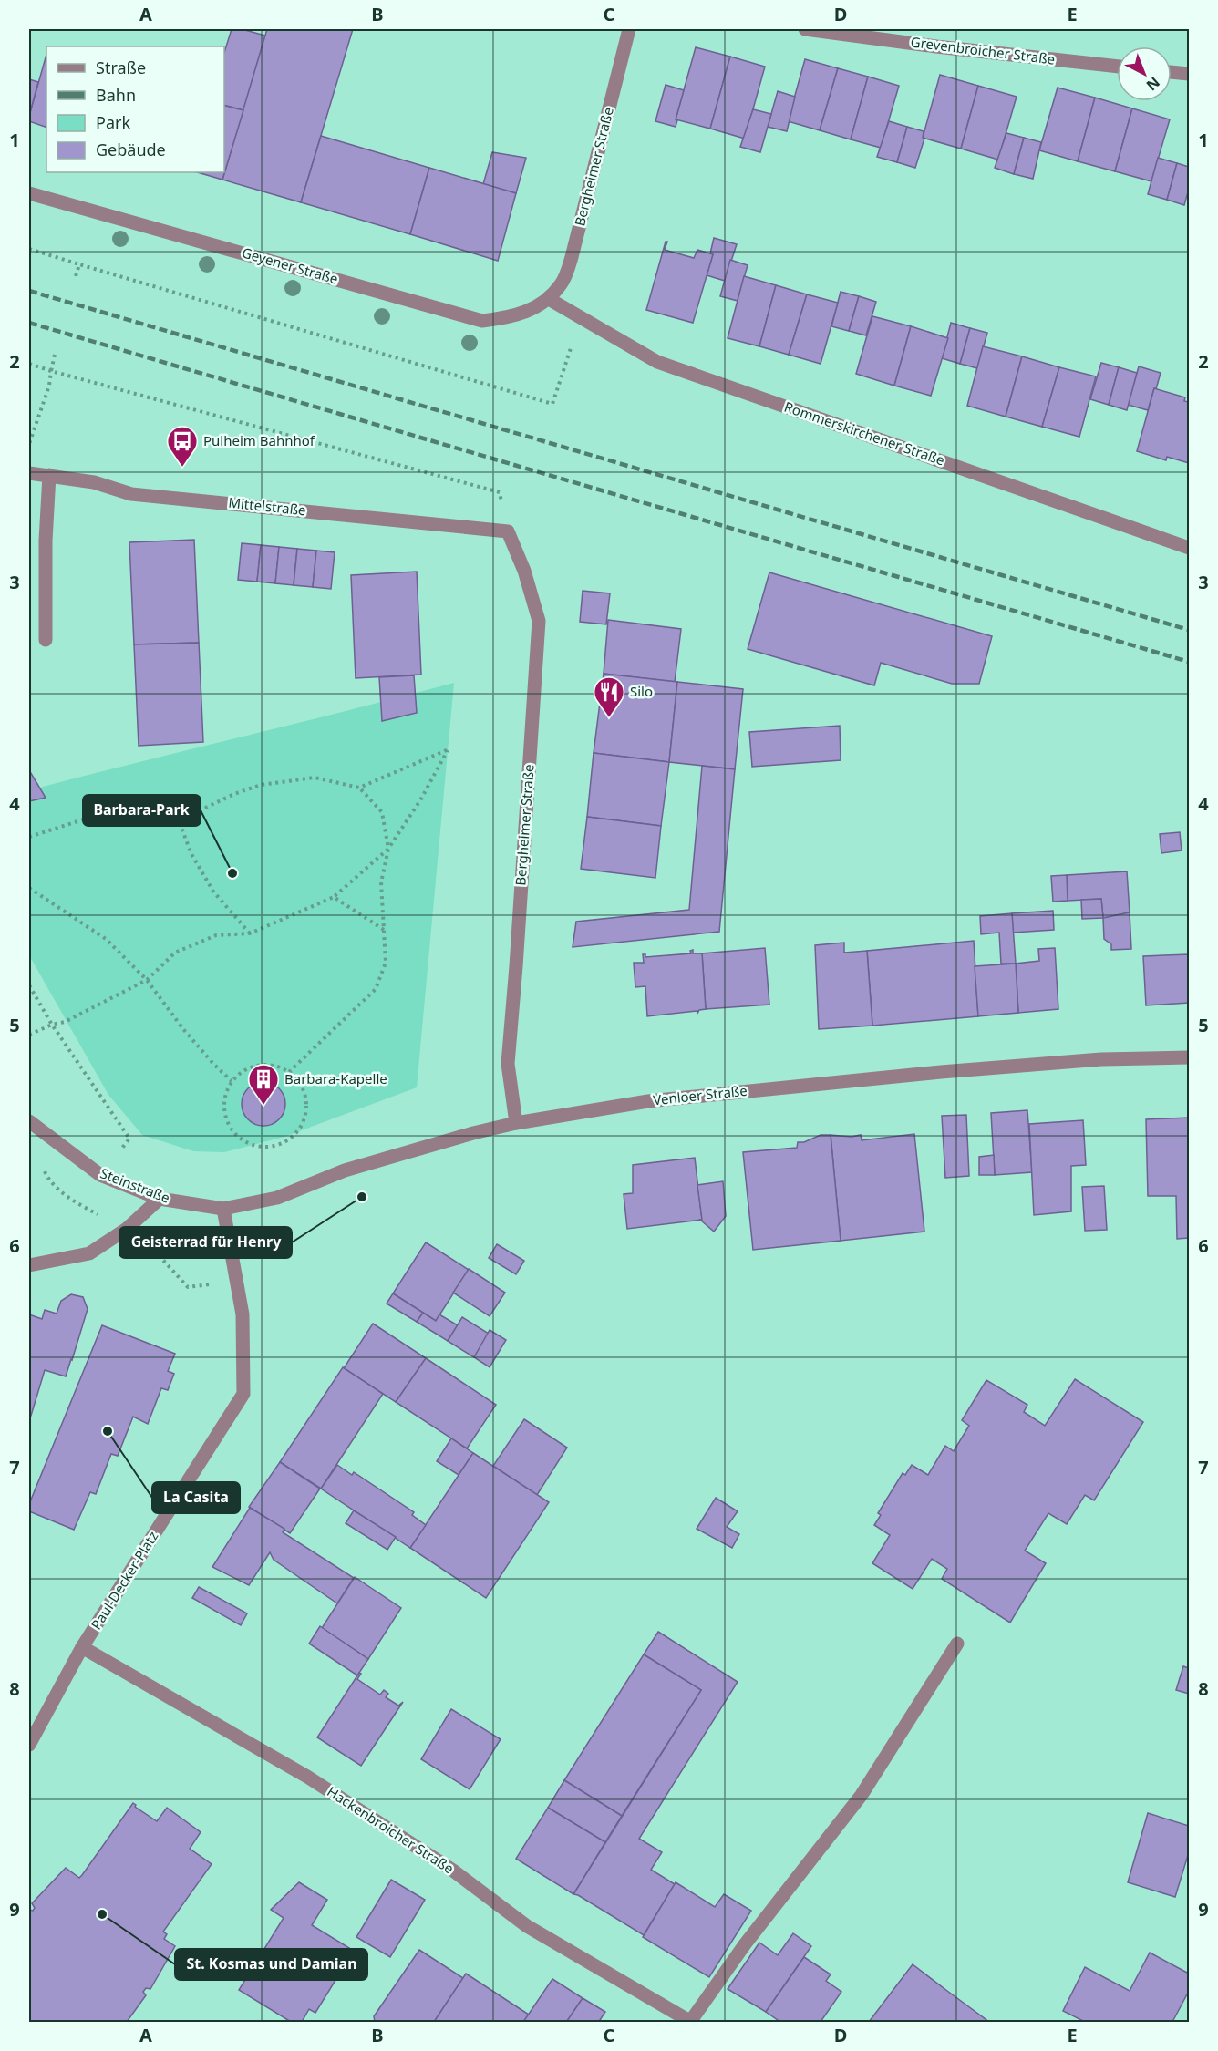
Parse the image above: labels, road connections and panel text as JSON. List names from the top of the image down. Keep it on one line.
{"streets":{"street":["Grevenbroicher Straße","Bergheimer Straße","Geyener Straße","Rommerskirchener Straße","Mittelstraße","Venloer Straße","Steinstraße","Paul-Decker-Platz","Hackenbroicher Straße"]},"crossings":[["Bergheimer Straße","Geyener Straße"],["Bergheimer Straße","Rommerskirchener Straße"],["Bergheimer Straße","Mittelstraße"],["Bergheimer Straße","Venloer Straße"],["Geyener Straße","Rommerskirchener Straße"],["Venloer Straße","Steinstraße"],["Venloer Straße","Paul-Decker-Platz"],["Steinstraße","Paul-Decker-Platz"],["Paul-Decker-Platz","Hackenbroicher Straße"]],"places":{"bus stop":["Pulheim Bahnhof"],"restaurant":["Silo"],"other":["Barbara-Park","Geisterrad für Henry","La Casita","St. Kosmas und Damian"],"building":["Barbara-Kapelle"]},"legend":["Straße","Bahn","Park","Gebäude"],"north":"bottom right","grid":{"columns":["A","B","C","D","E"],"rows":["1","2","3","4","5","6","7","8","9"]}}
